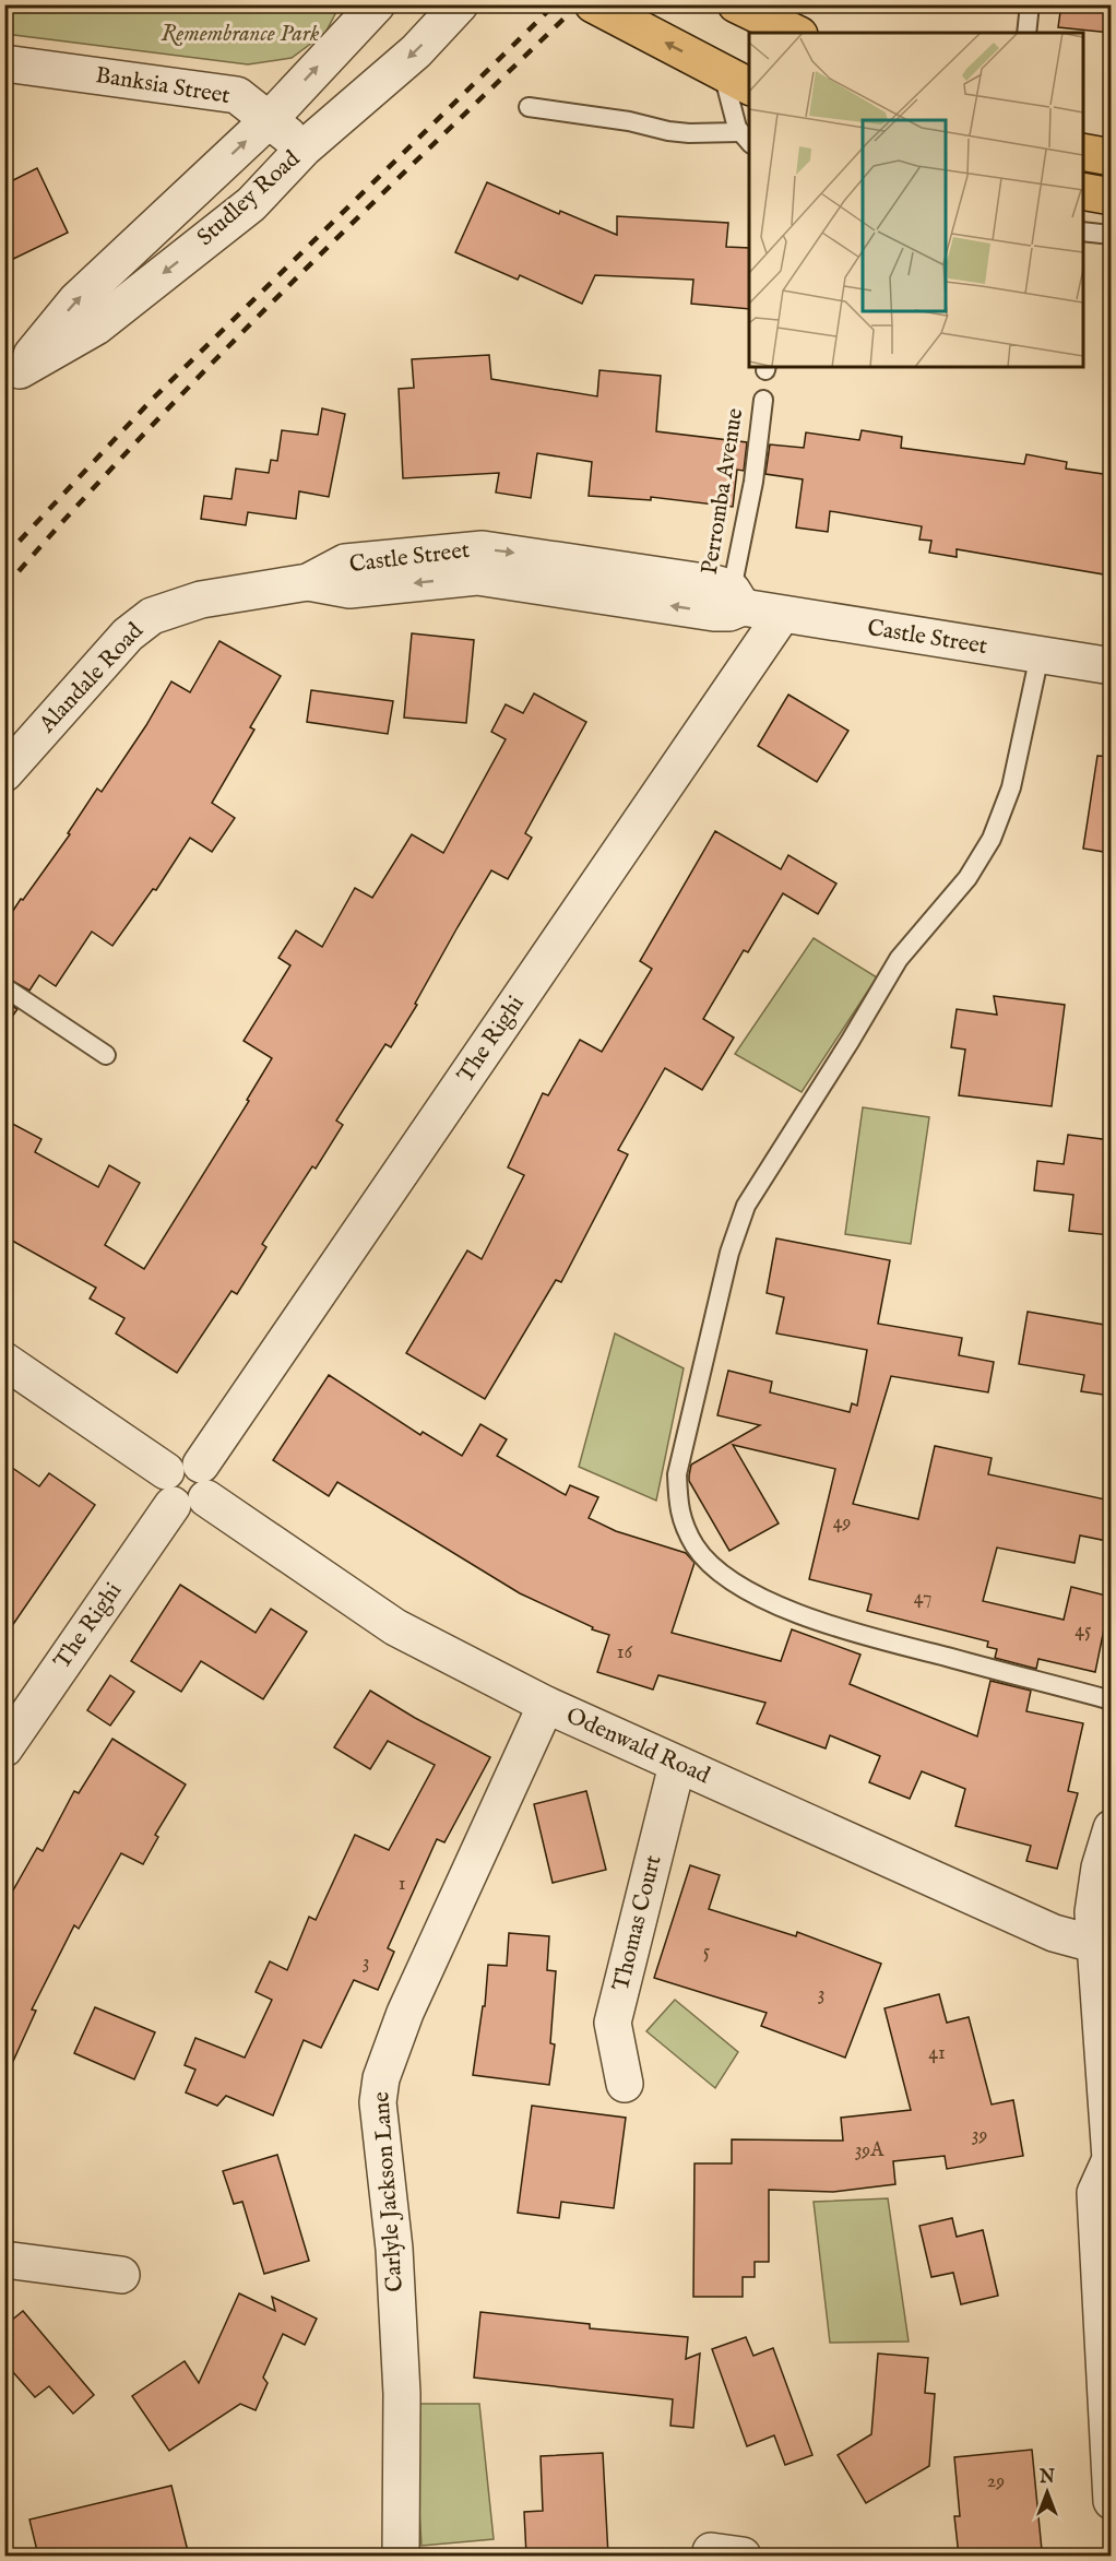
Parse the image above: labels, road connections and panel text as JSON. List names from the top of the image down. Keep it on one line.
{"streets":{"street":["Banksia Street","Studley Road","Castle Street","Alandale Road","The Righi","Odenwald Road","Thomas Court","Carlyle Jackson Lane"],"lane":["Perromba Avenue"]},"crossings":[["Banksia Street","Studley Road"],["Perromba Avenue","Castle Street"],["Castle Street","Alandale Road"],["Castle Street","The Righi"],["The Righi","Odenwald Road"],["Odenwald Road","Thomas Court"],["Odenwald Road","Carlyle Jackson Lane"]],"parks":["Remembrance Park"],"house_numbers":["49","47","45","16","1","5","3","3","41","39","39A","29"],"north":"top"}
